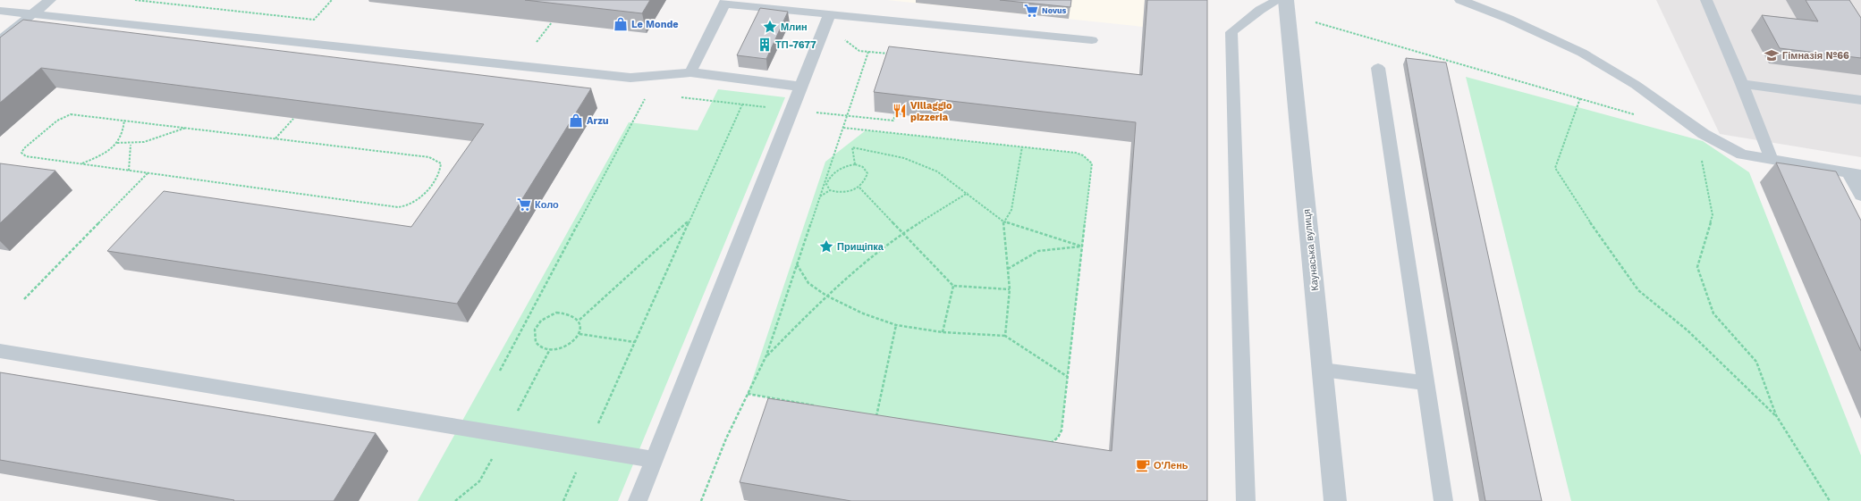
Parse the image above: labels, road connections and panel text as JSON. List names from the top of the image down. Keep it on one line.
{"streets":{"street":["Каунаська вулиця"]},"places":{"supermarket":["Novus","Коло"],"shop":["Le Monde","Arzu"],"place":["Млин","Прищіпка"],"building":["ТП-7677"],"school or university":["Гімназія №66"],"restaurant":["Villaggio pizzeria"],"cafe":["О'Лень"]}}
